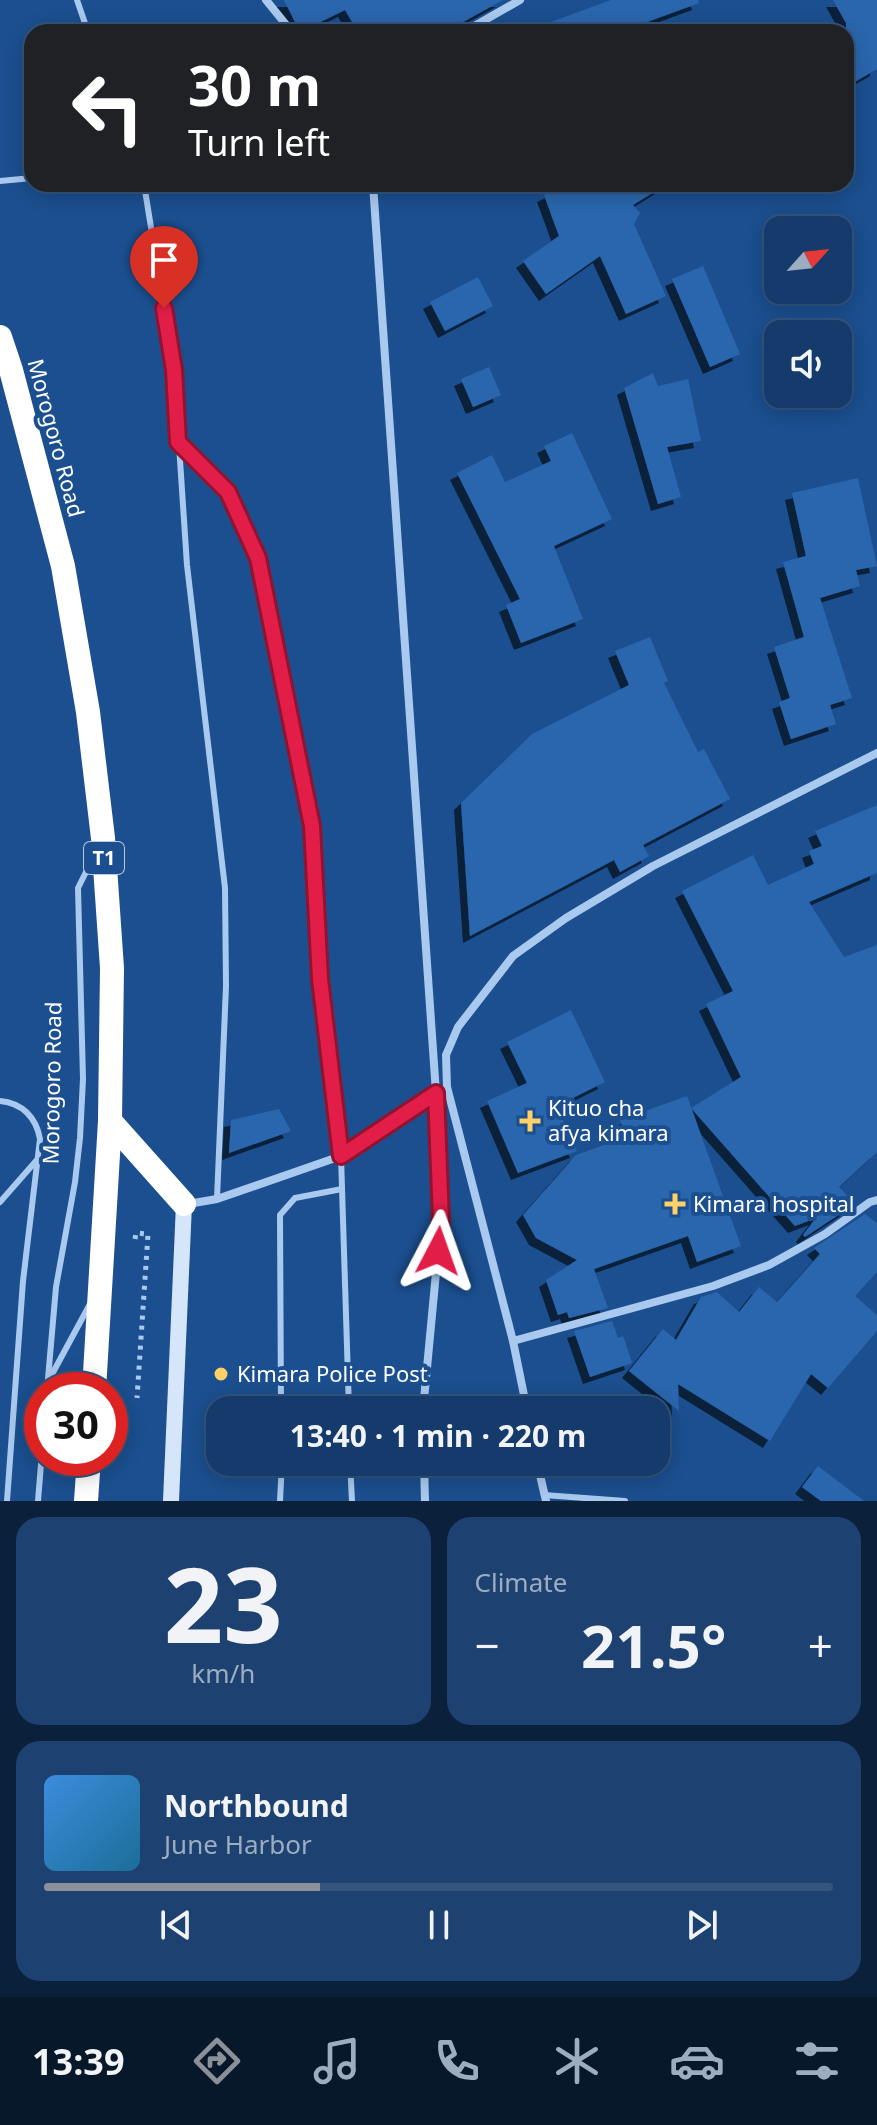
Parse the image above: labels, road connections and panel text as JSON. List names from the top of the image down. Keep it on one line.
{"streets":{"highway":["Morogoro Road","T1"]},"places":{"health":["Kituo cha afya kimara","Kimara hospital"],"other":["Kimara Police Post"]},"north":"top right","page":{"turn":["30 m","Turn left"],"limit":"30","trip":"13:40 · 1 min · 220 m","tile":[["23","km/h"],"Climate"],"heat":["−","21.5°","+"],"song":["Northbound","June Harbor"],"tabs":"13:39"}}
